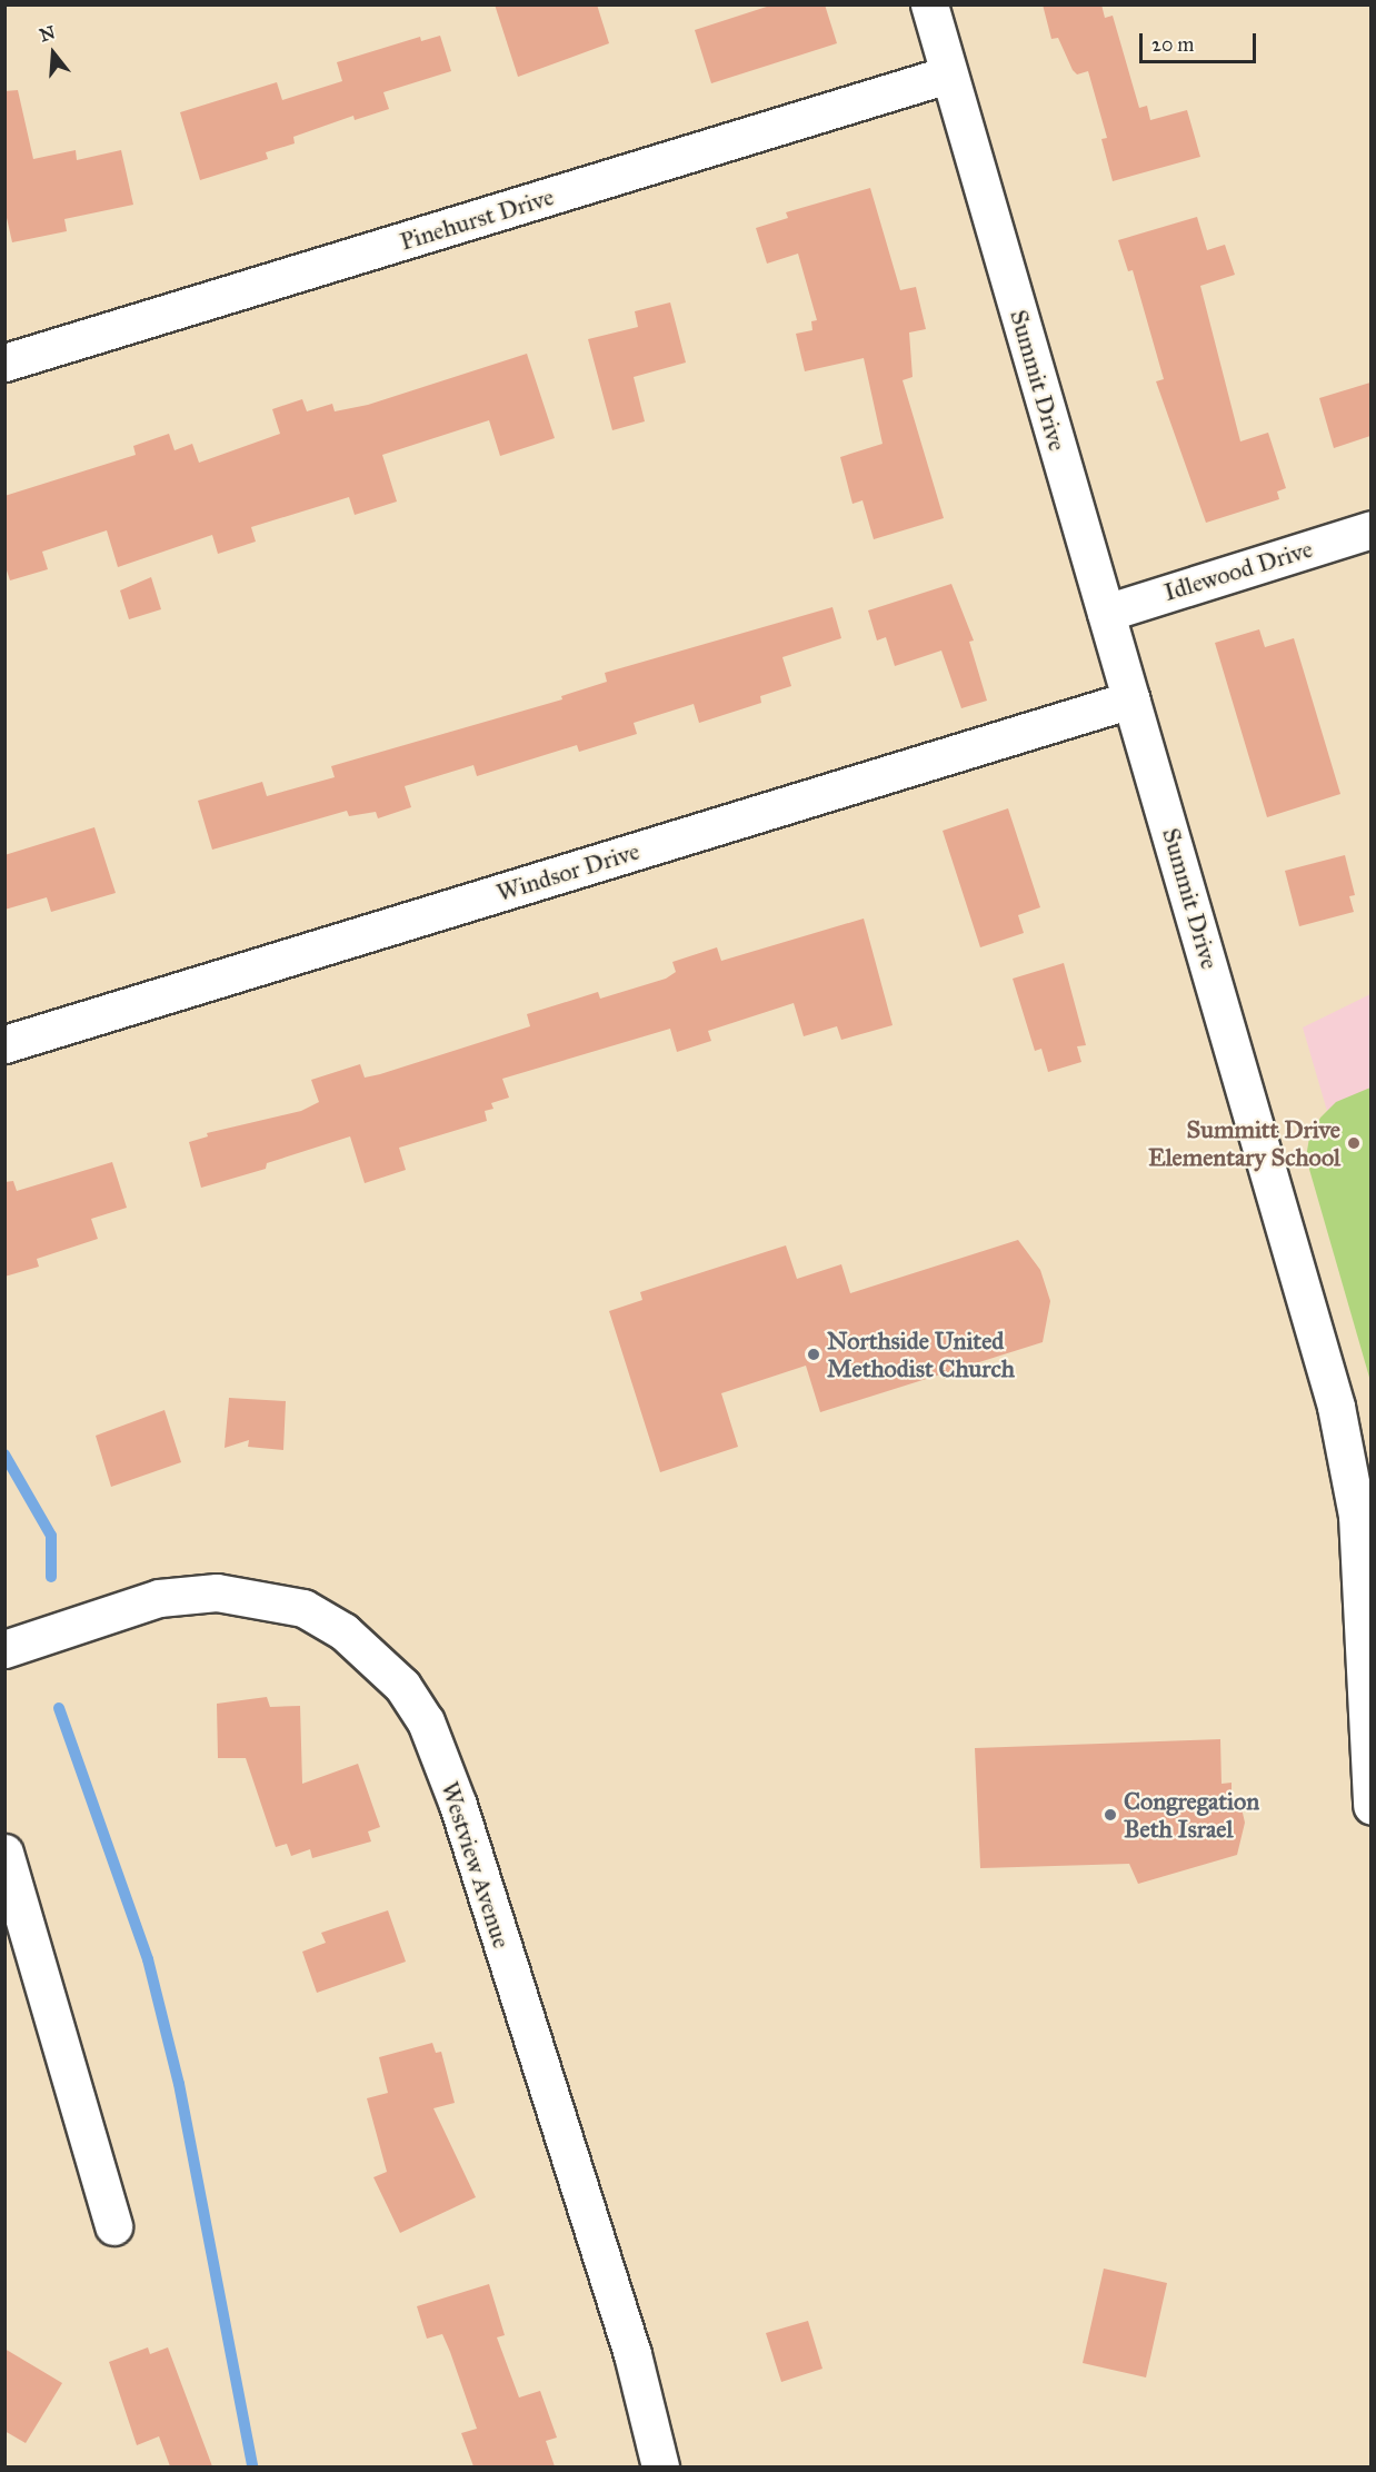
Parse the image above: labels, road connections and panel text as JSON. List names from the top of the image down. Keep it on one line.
{"streets":{"street":["Pinehurst Drive","Summit Drive","Idlewood Drive","Windsor Drive","Westview Avenue"]},"crossings":[["Pinehurst Drive","Summit Drive"],["Summit Drive","Idlewood Drive"],["Summit Drive","Windsor Drive"]],"places":["Summitt Drive Elementary School","Northside United Methodist Church","Congregation Beth Israel"],"scale_bar":"20 m","north":"top"}
